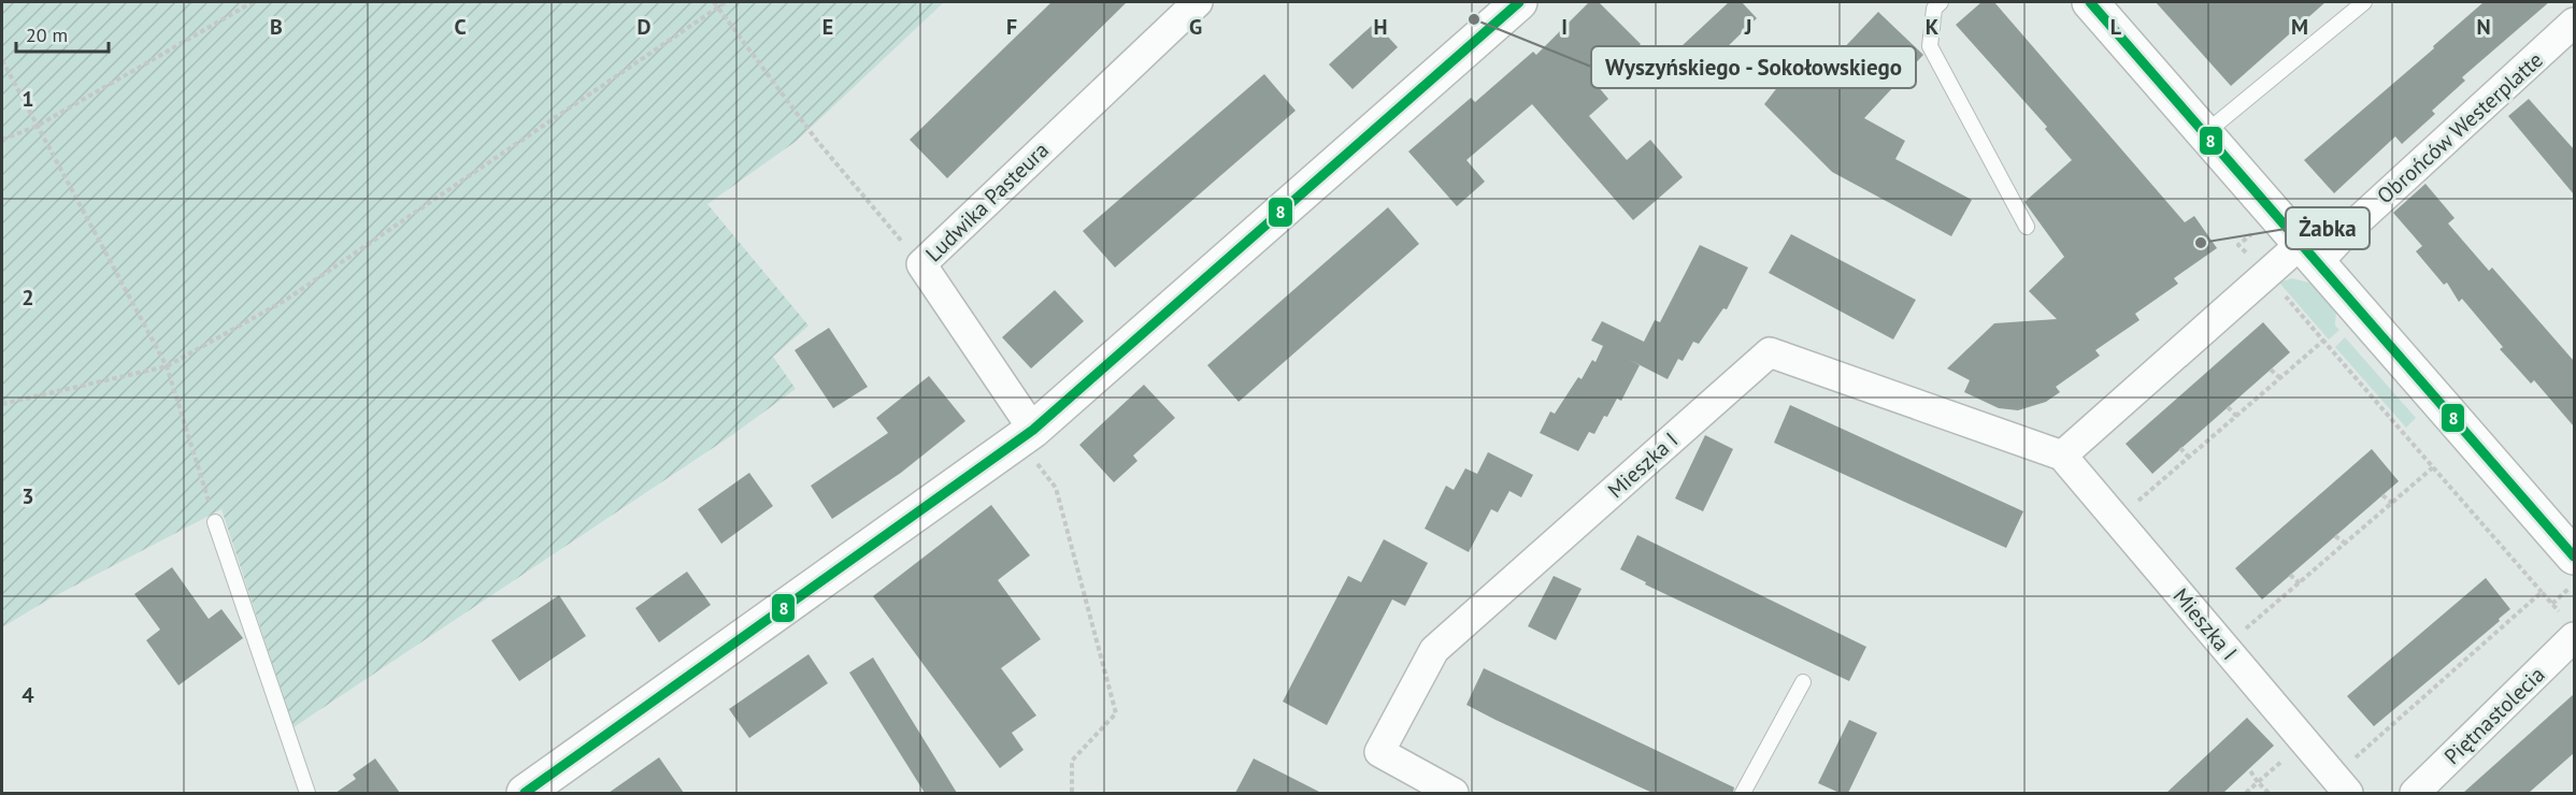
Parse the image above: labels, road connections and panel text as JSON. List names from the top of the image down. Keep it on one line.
{"streets":{"street":["Obrońców Westerplatte","Ludwika Pasteura","Mieszka I","Piętnastolecia"]},"places":["Wyszyńskiego - Sokołowskiego","Żabka"],"lines":["transit line 8"],"scale_bar":"20 m","grid":{"columns":["B","C","D","E","F","G","H","I","J","K","L","M","N"],"rows":["1","2","3","4"]}}
